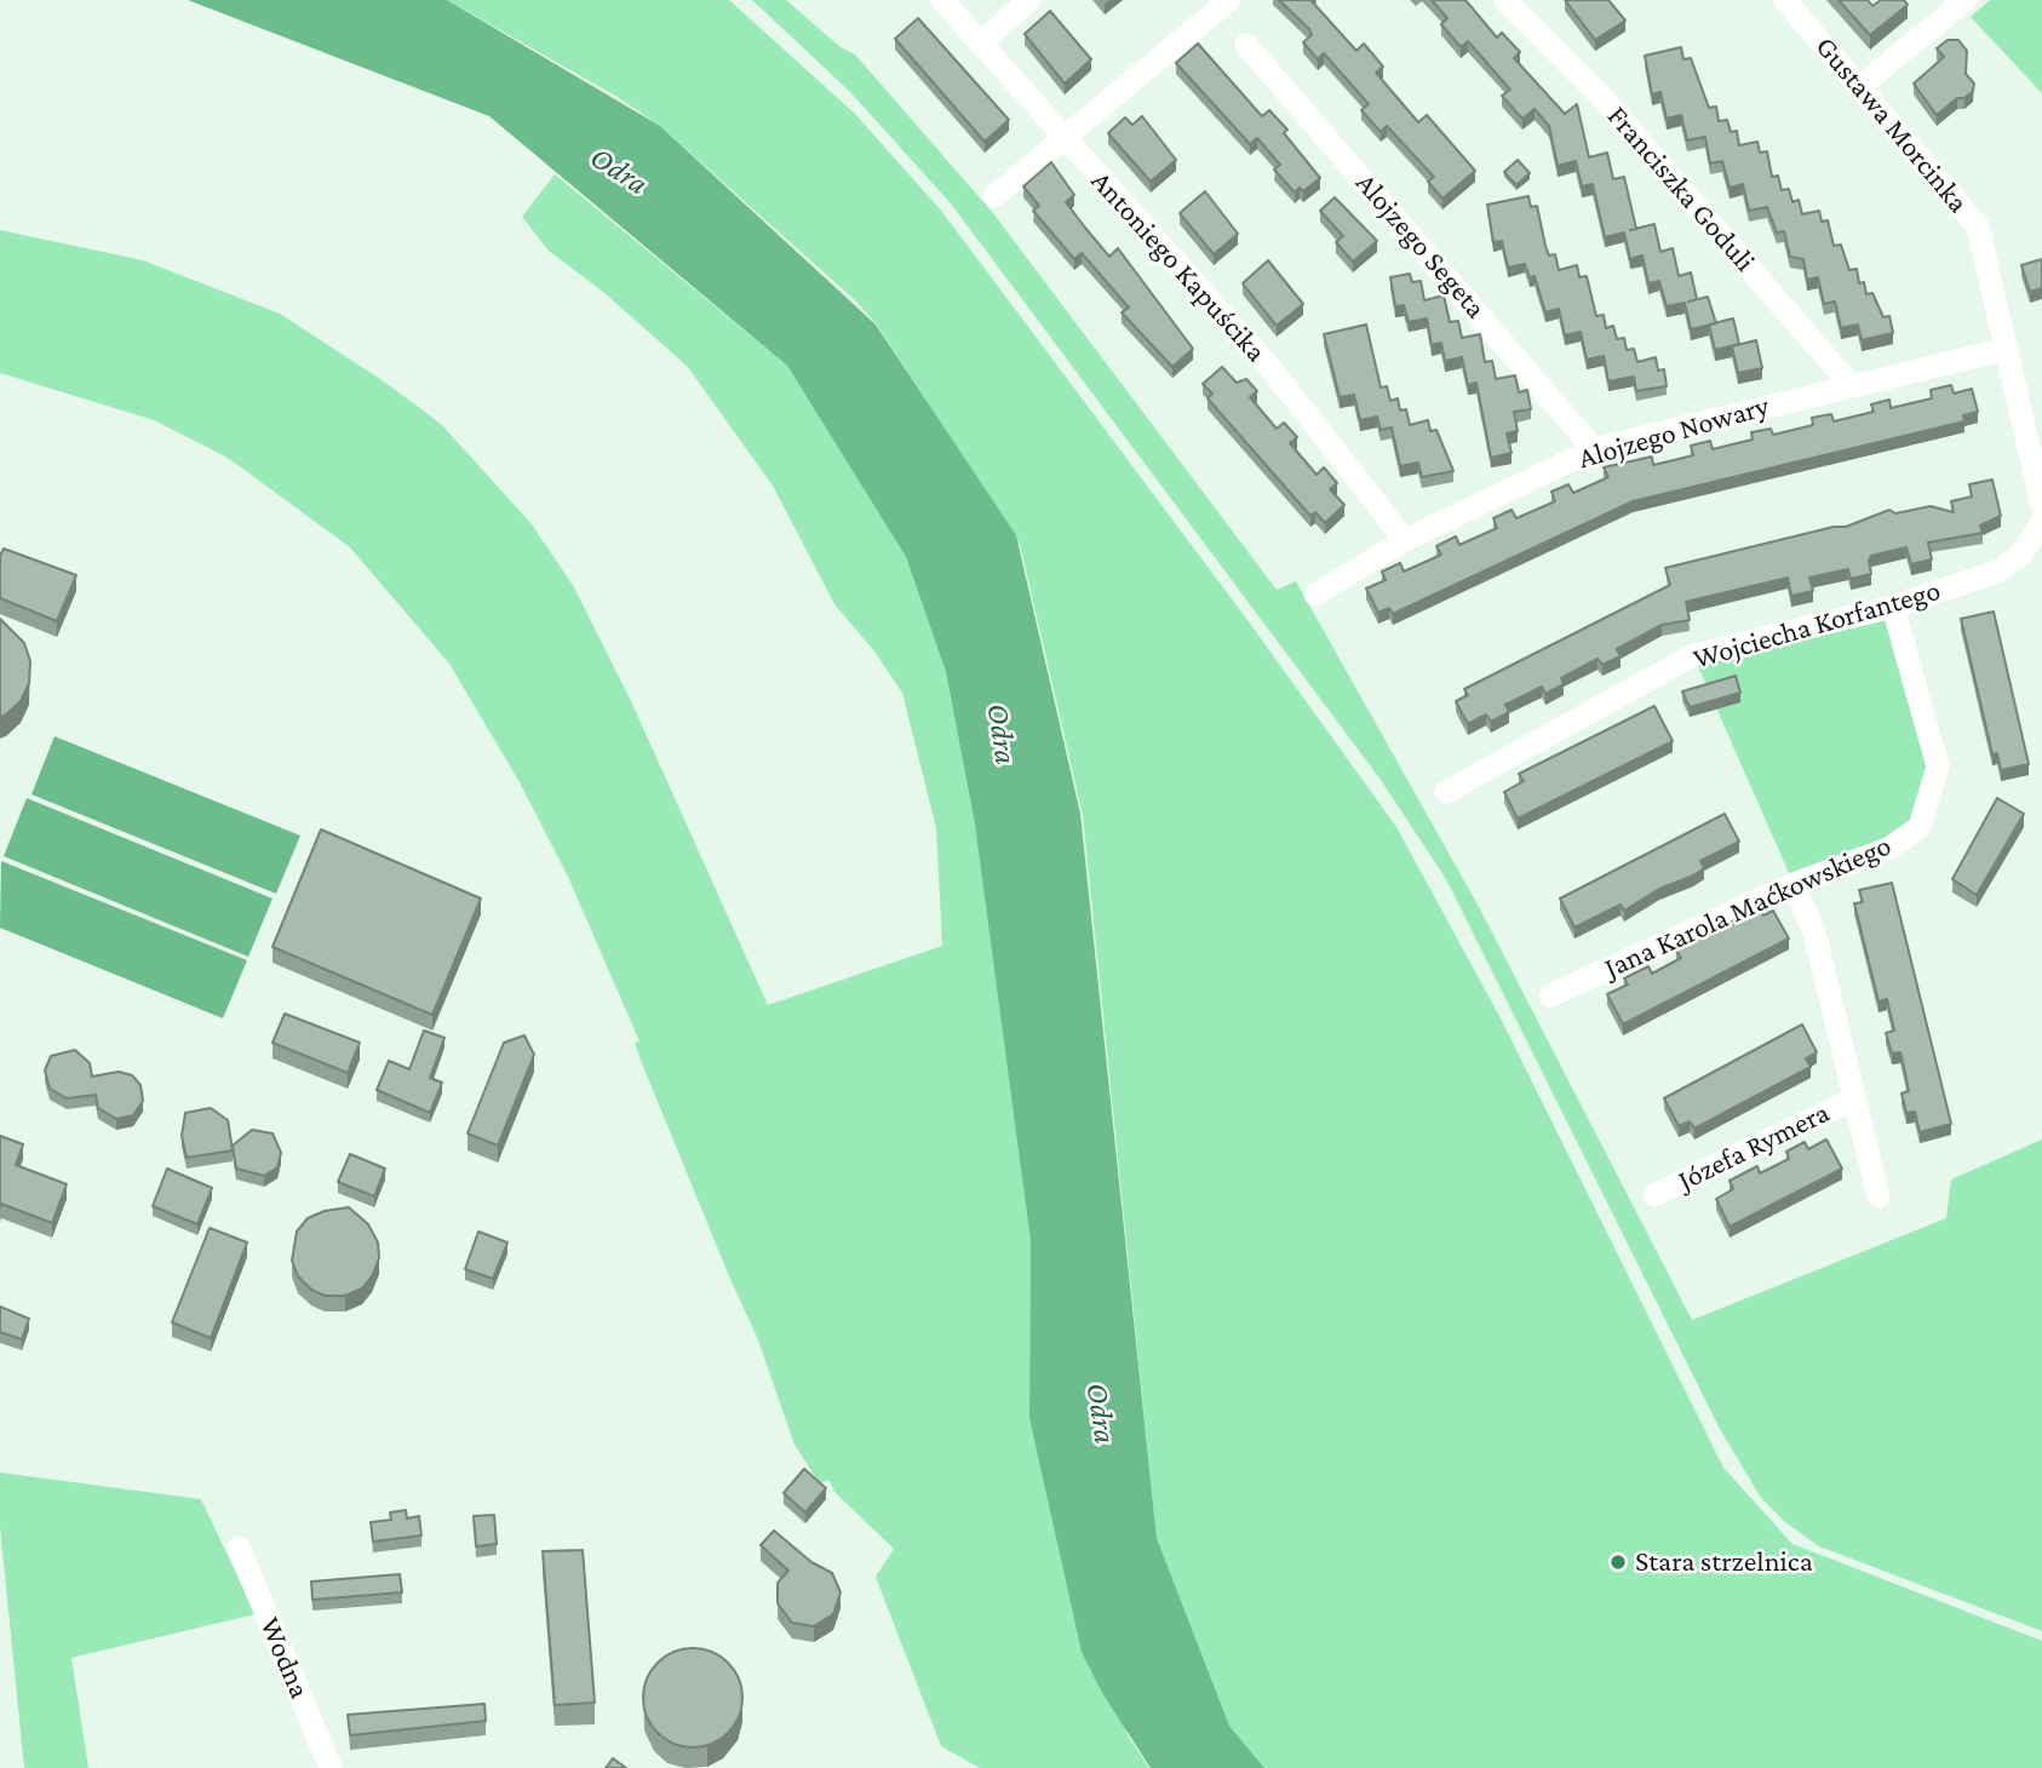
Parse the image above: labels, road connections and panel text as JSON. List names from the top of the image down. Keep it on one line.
{"streets":{"street":["Gustawa Morcinka","Franciszka Goduli","Alojzego Segeta","Antoniego Kapuścika","Alojzego Nowary","Wojciecha Korfantego","Jana Karola Maćkowskiego","Józefa Rymera","Wodna"]},"crossings":[["Gustawa Morcinka","Alojzego Nowary"],["Franciszka Goduli","Alojzego Nowary"],["Alojzego Segeta","Alojzego Nowary"],["Antoniego Kapuścika","Alojzego Nowary"],["Wojciecha Korfantego","Jana Karola Maćkowskiego"],["Jana Karola Maćkowskiego","Józefa Rymera"]],"water":["Odra"],"places":["Stara strzelnica"]}
